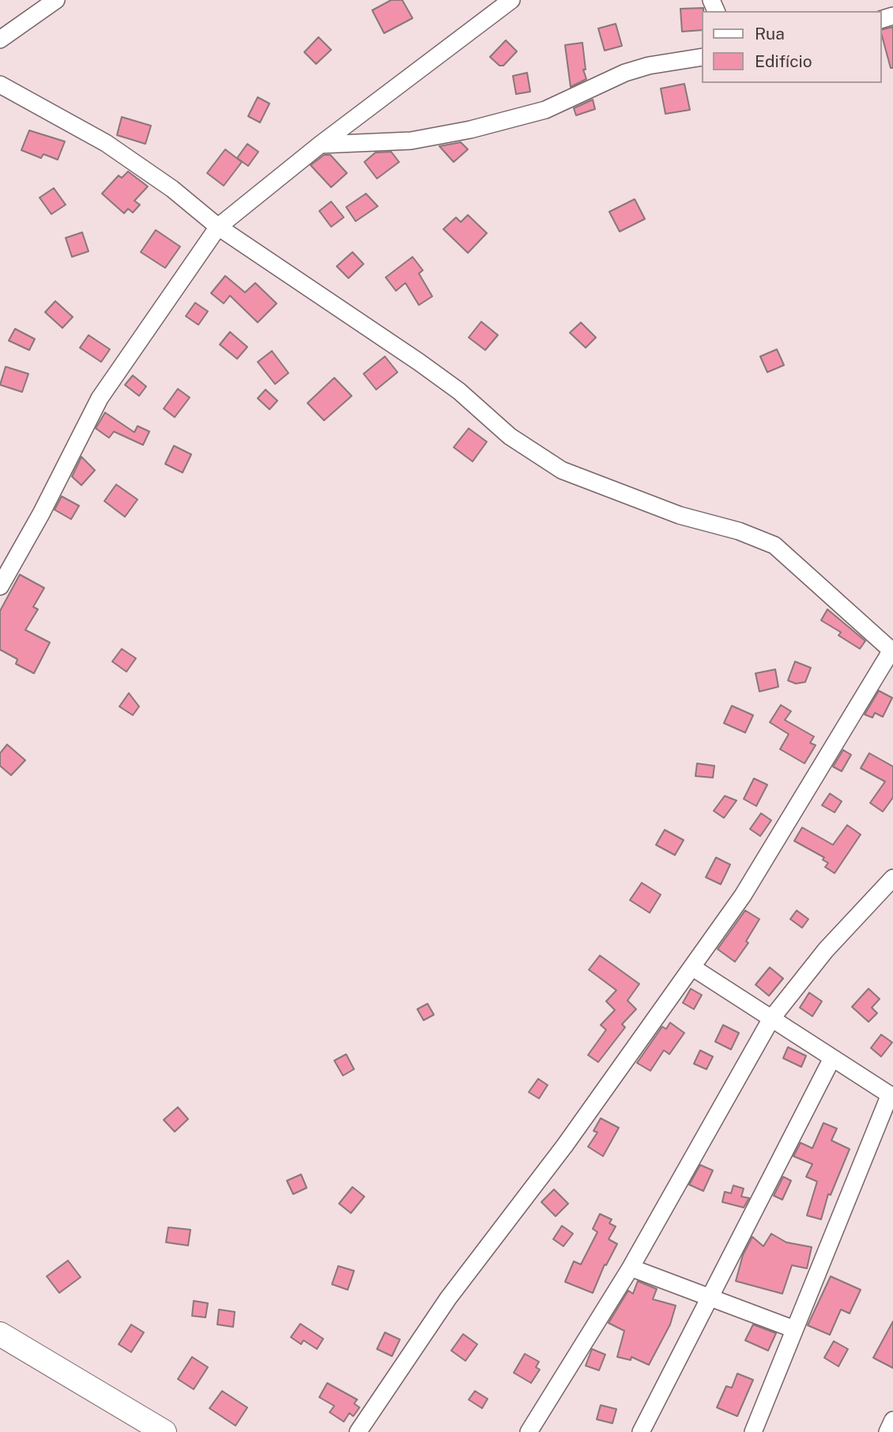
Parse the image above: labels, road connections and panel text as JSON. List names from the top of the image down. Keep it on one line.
{"legend":["Rua","Edifício"]}
